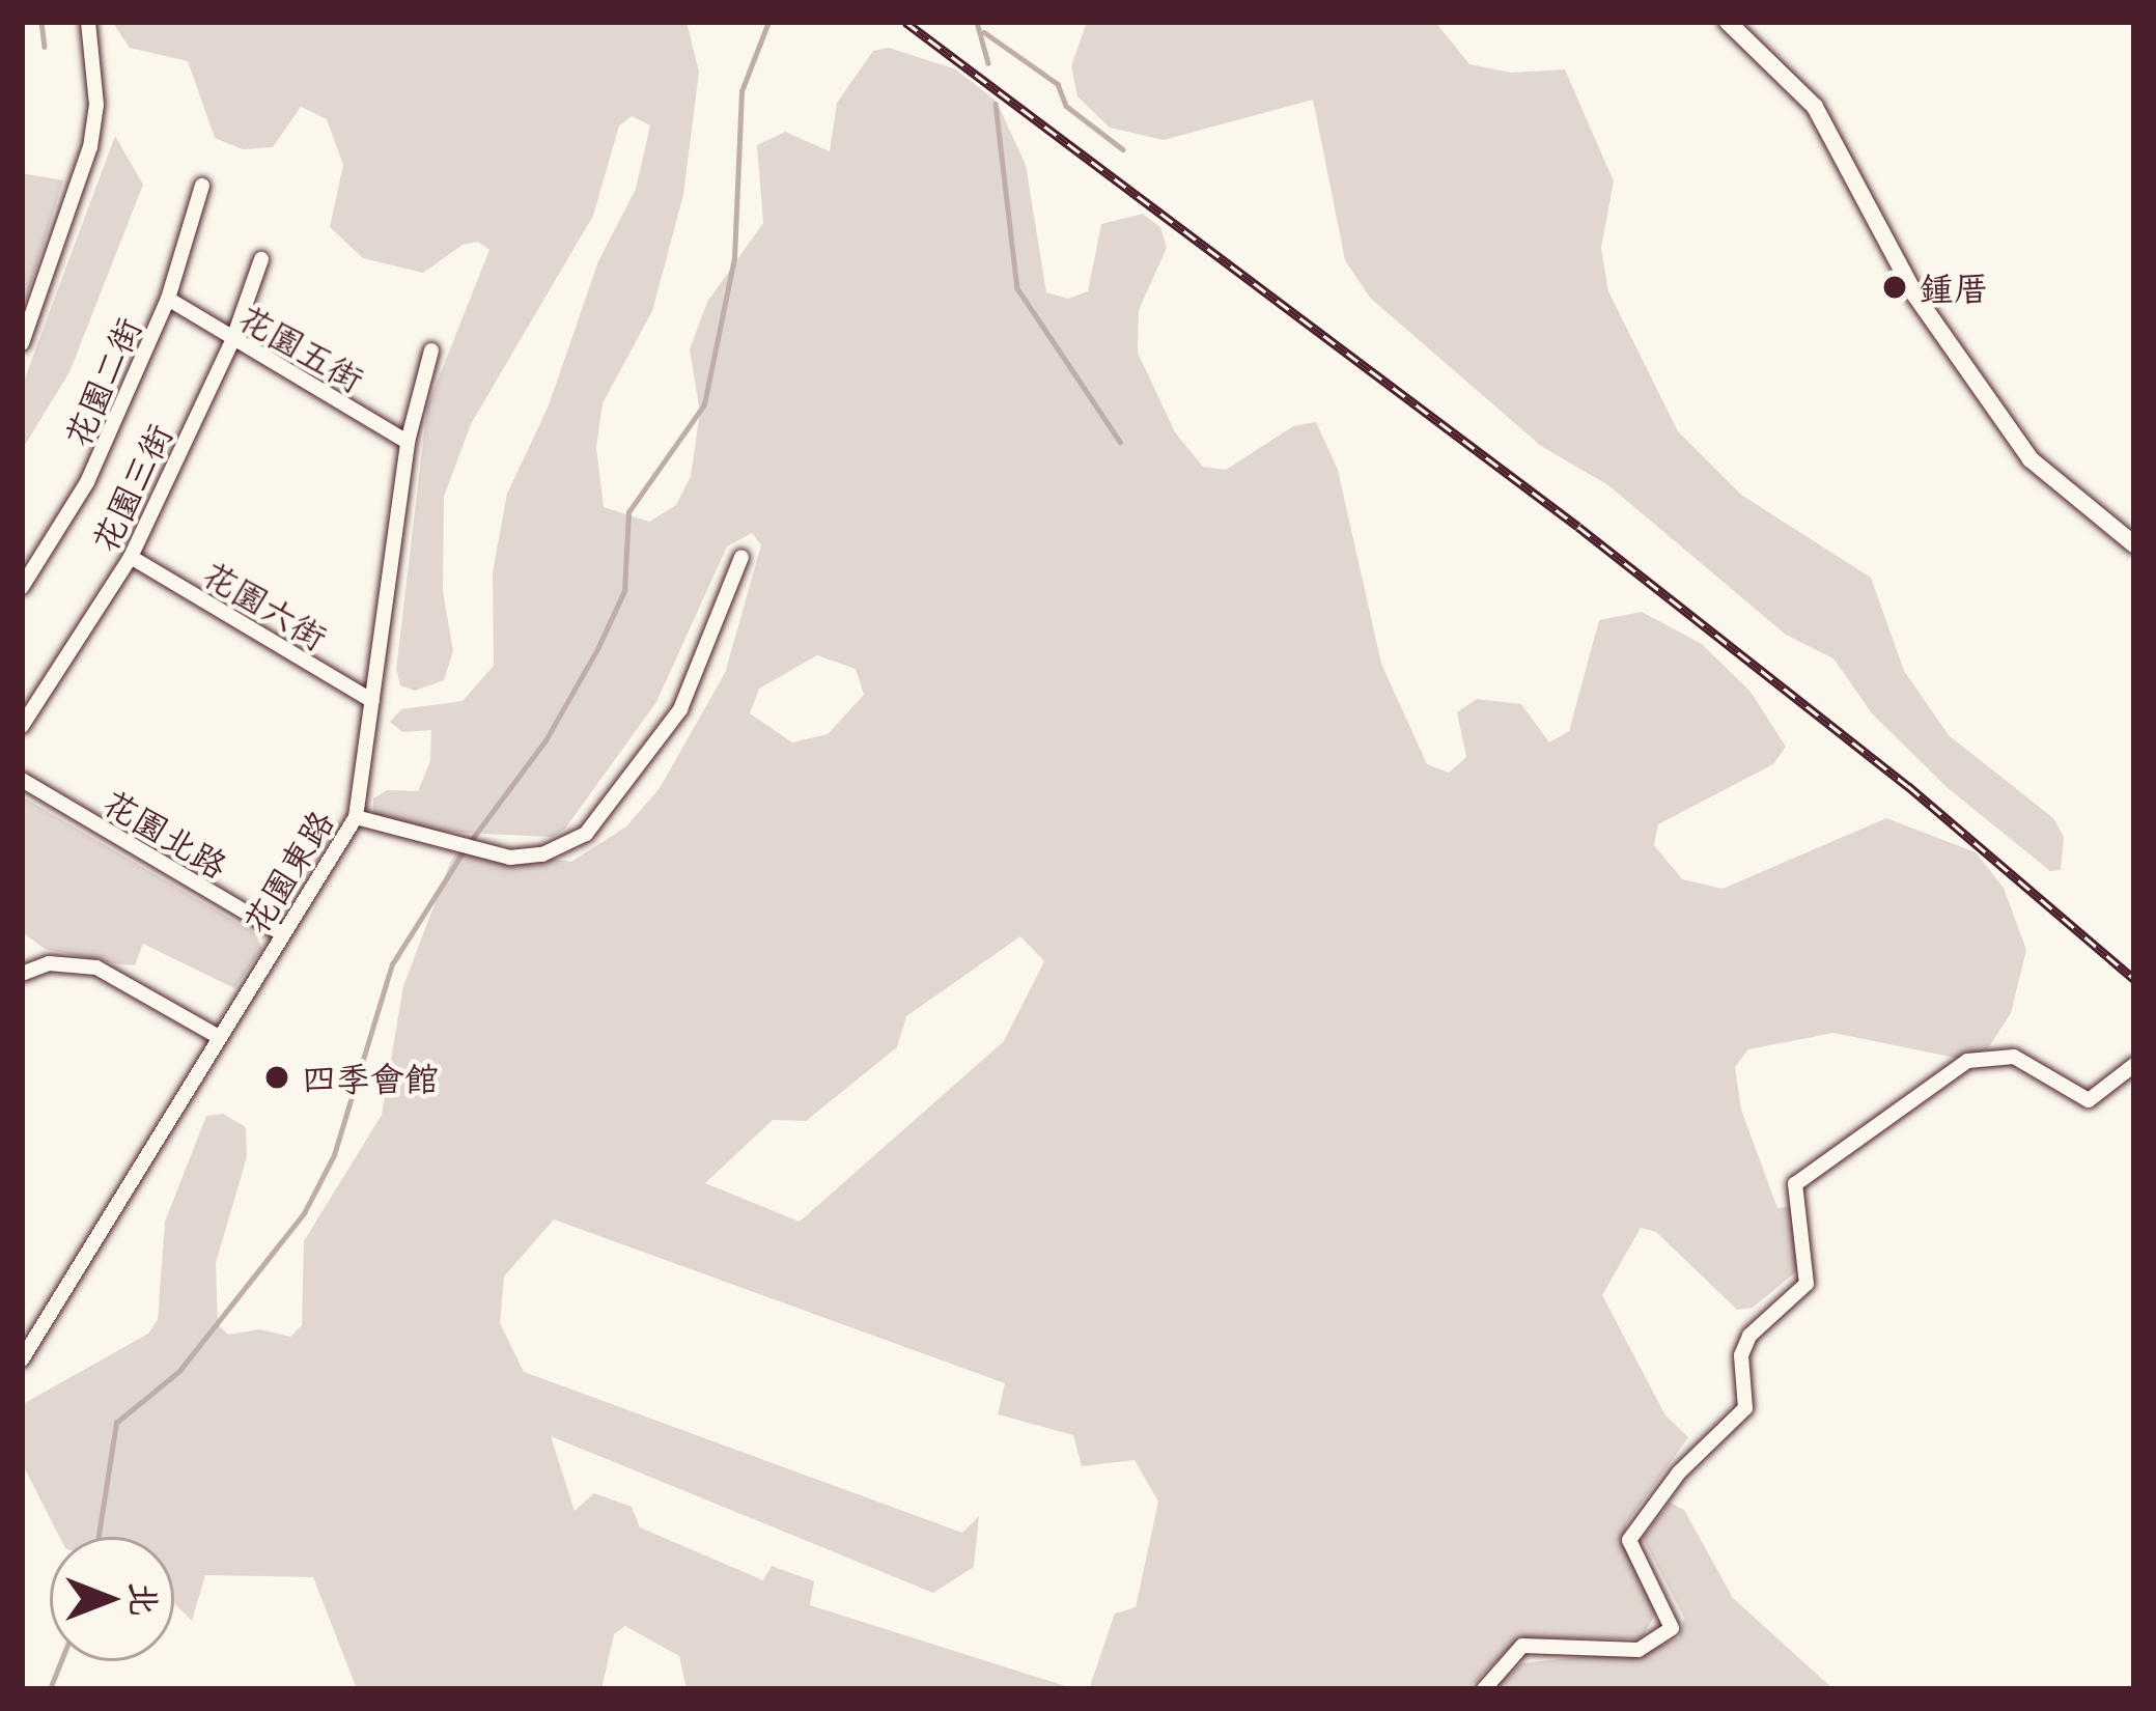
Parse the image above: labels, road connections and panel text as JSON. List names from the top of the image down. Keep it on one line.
{"streets":{"street":["花園五街","花園二街","花園三街","花園六街","花園北路","花園東路"]},"crossings":[["花園五街","花園二街"],["花園五街","花園三街"],["花園五街","花園東路"],["花園三街","花園六街"],["花園六街","花園東路"],["花園北路","花園東路"]],"places":["鍾厝","四季會館"],"north":"right"}
